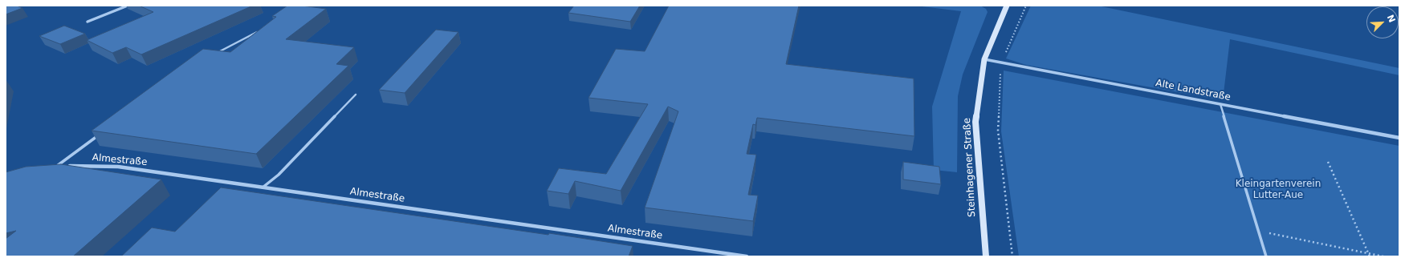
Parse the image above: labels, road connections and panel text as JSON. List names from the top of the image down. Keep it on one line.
{"streets":{"main road":["Steinhagener Straße"],"street":["Alte Landstraße","Almestraße"]},"crossings":[["Alte Landstraße","Steinhagener Straße"]],"parks":["Kleingartenverein Lutter-Aue"],"north":"top right"}
